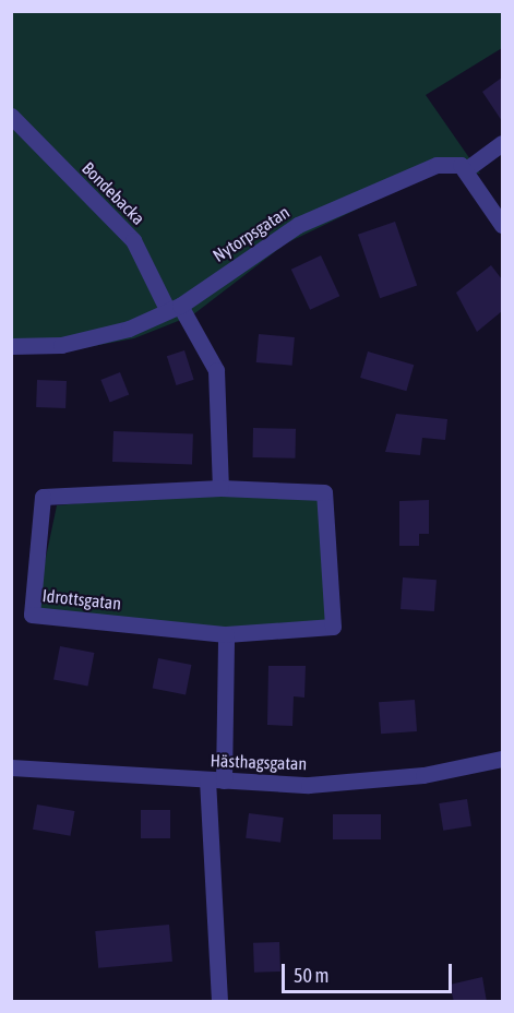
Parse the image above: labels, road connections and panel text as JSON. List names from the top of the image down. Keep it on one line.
{"streets":{"street":["Bondebacka","Nytorpsgatan","Idrottsgatan","Hästhagsgatan"]},"crossings":[["Bondebacka","Nytorpsgatan"]],"scale_bar":"50 m"}
